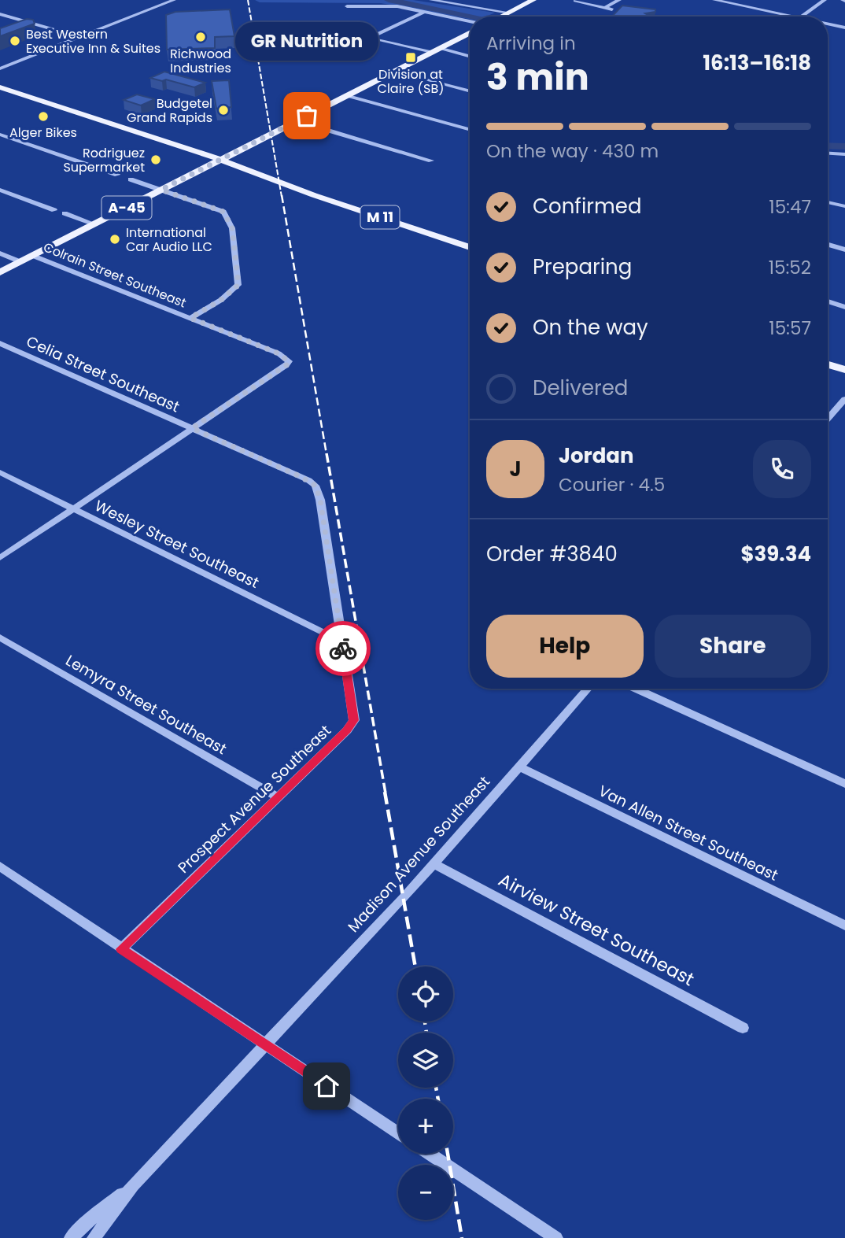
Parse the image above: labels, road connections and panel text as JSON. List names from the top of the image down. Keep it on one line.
{"streets":{"main road":["A-45","M 11"],"street":["Colrain Street Southeast","Celia Street Southeast","Wesley Street Southeast","Lemyra Street Southeast","Prospect Avenue Southeast","Van Allen Street Southeast","Madison Avenue Southeast","Airview Street Southeast"]},"crossings":[["A-45","M 11"],["A-45","Colrain Street Southeast"],["Colrain Street Southeast","Celia Street Southeast"],["Celia Street Southeast","Prospect Avenue Southeast"],["Wesley Street Southeast","Prospect Avenue Southeast"],["Lemyra Street Southeast","Prospect Avenue Southeast"],["Van Allen Street Southeast","Madison Avenue Southeast"],["Madison Avenue Southeast","Airview Street Southeast"]],"places":{"other":["Richwood Industries","Best Western Executive Inn & Suites","Budgetel Grand Rapids","GR Nutrition","Alger Bikes","Rodriguez Supermarket","International Car Audio LLC"],"transit":["Division at Claire (SB)"]},"page":{"heading":["3 min","Arriving in","16:13–16:18"],"panel":["Jordan","Courier · 4.5","Order #3840","$39.34"],"bubble":"GR Nutrition","bar":"On the way · 430 m","list":[["Confirmed","15:47"],["Preparing","15:52"],["On the way","15:57"],"Delivered"],"round":"J","buttons":["Help","Share"],"map_buttons":["+","−"]}}
